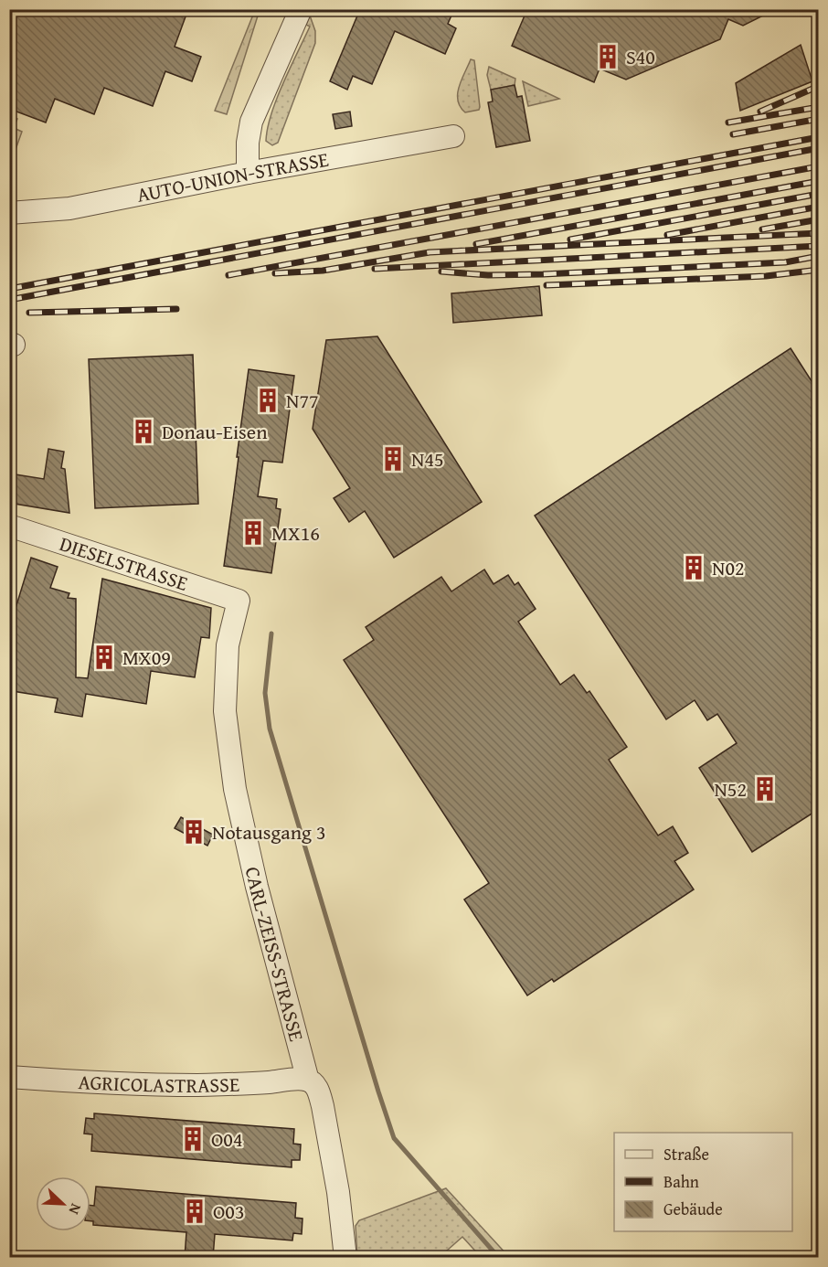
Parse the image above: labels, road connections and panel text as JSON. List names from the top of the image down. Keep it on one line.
{"streets":{"street":["AUTO-UNION-STRASSE","DIESELSTRASSE","CARL-ZEISS-STRASSE","AGRICOLASTRASSE"]},"crossings":[["DIESELSTRASSE","CARL-ZEISS-STRASSE"],["CARL-ZEISS-STRASSE","AGRICOLASTRASSE"]],"places":{"building":["S40","N77","Donau-Eisen","N45","MX16","N02","MX09","N52","Notausgang 3","O04","O03"]},"legend":["Straße","Bahn","Gebäude"],"north":"bottom right"}
